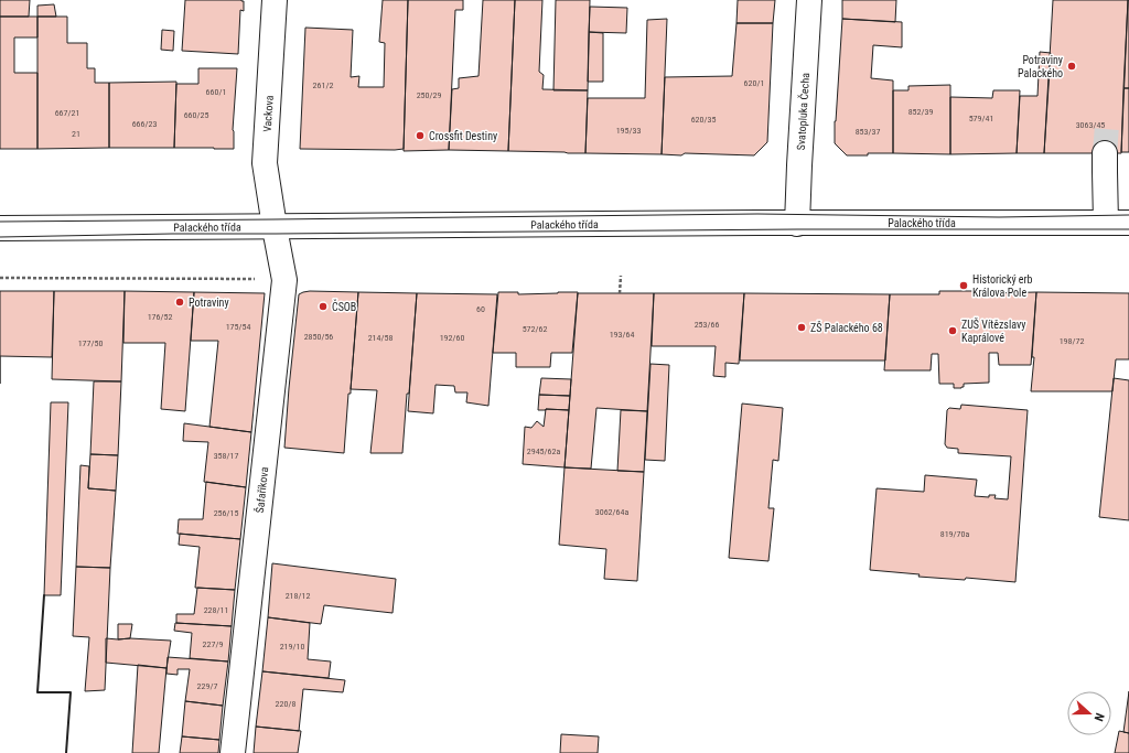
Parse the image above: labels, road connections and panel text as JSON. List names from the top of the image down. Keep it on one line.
{"streets":{"street":["Svatopluka Čecha","Vackova","Palackého třída","Šafaříkova"]},"crossings":[["Svatopluka Čecha","Palackého třída"],["Vackova","Palackého třída"],["Vackova","Šafaříkova"],["Palackého třída","Šafaříkova"]],"places":["Potraviny Palackého","Crossfit Destiny","Historický erb Králova Pole","Potraviny","ČSOB","ZŠ Palackého 68","ZUŠ Vítězslavy Kaprálové"],"house_numbers":["620/1","261/2","660/1","250/29","852/39","667/21","660/25","579/41","620/35","666/23","3063/45","195/33","853/37","21","60","176/52","253/66","175/54","572/62","193/64","2850/56","214/58","192/60","198/72","177/50","2945/62a","358/17","3062/64a","256/15","819/70a","218/12","228/11","227/9","219/10","229/7","220/8"],"north":"right"}
